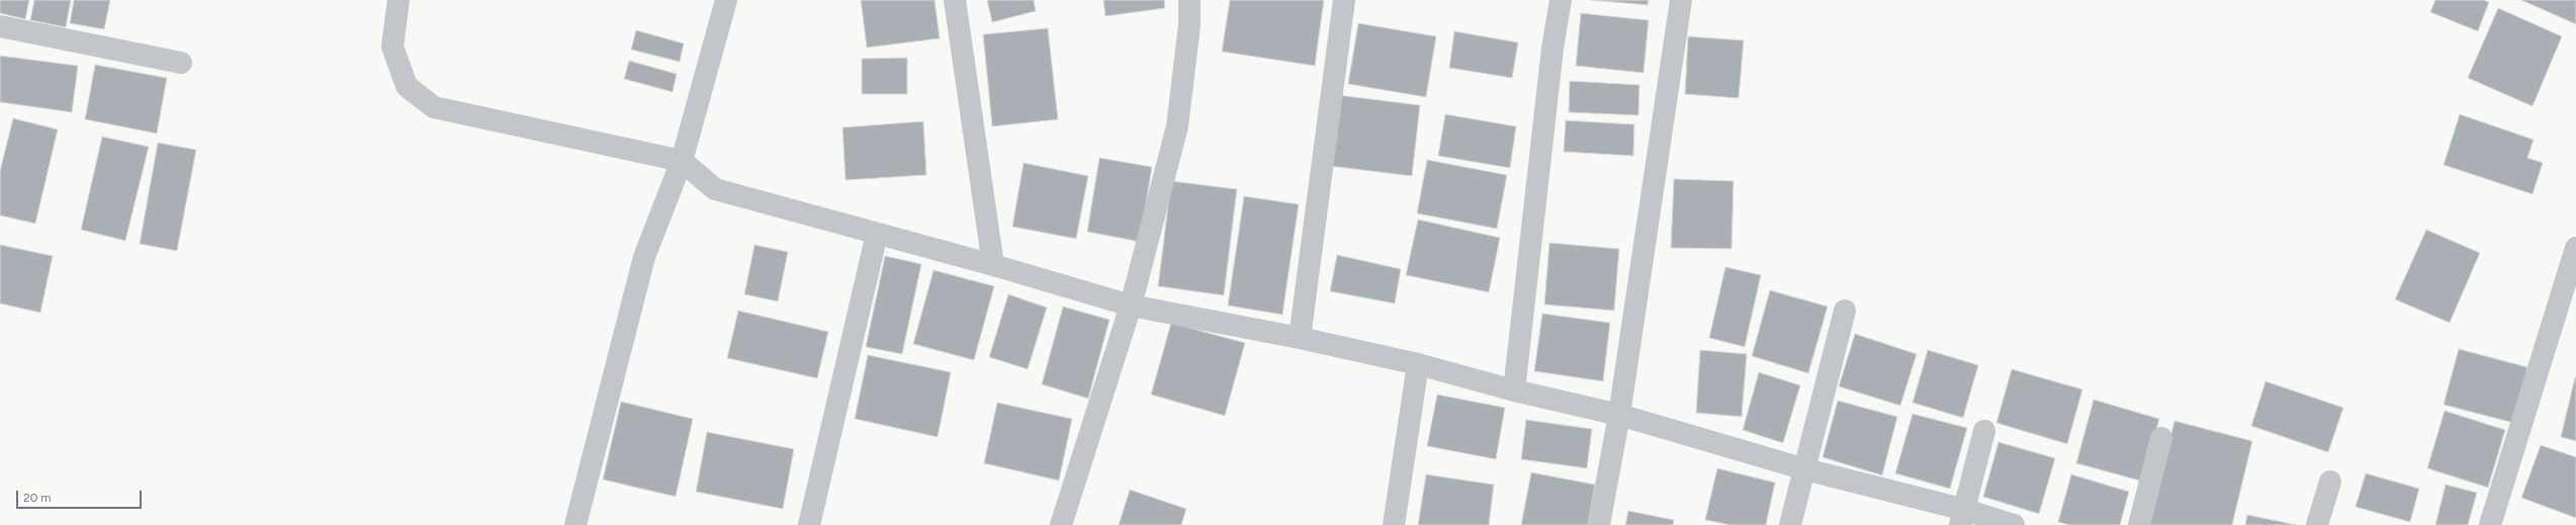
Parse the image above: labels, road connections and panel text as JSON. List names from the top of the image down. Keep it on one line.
{"scale_bar":"20 m"}
